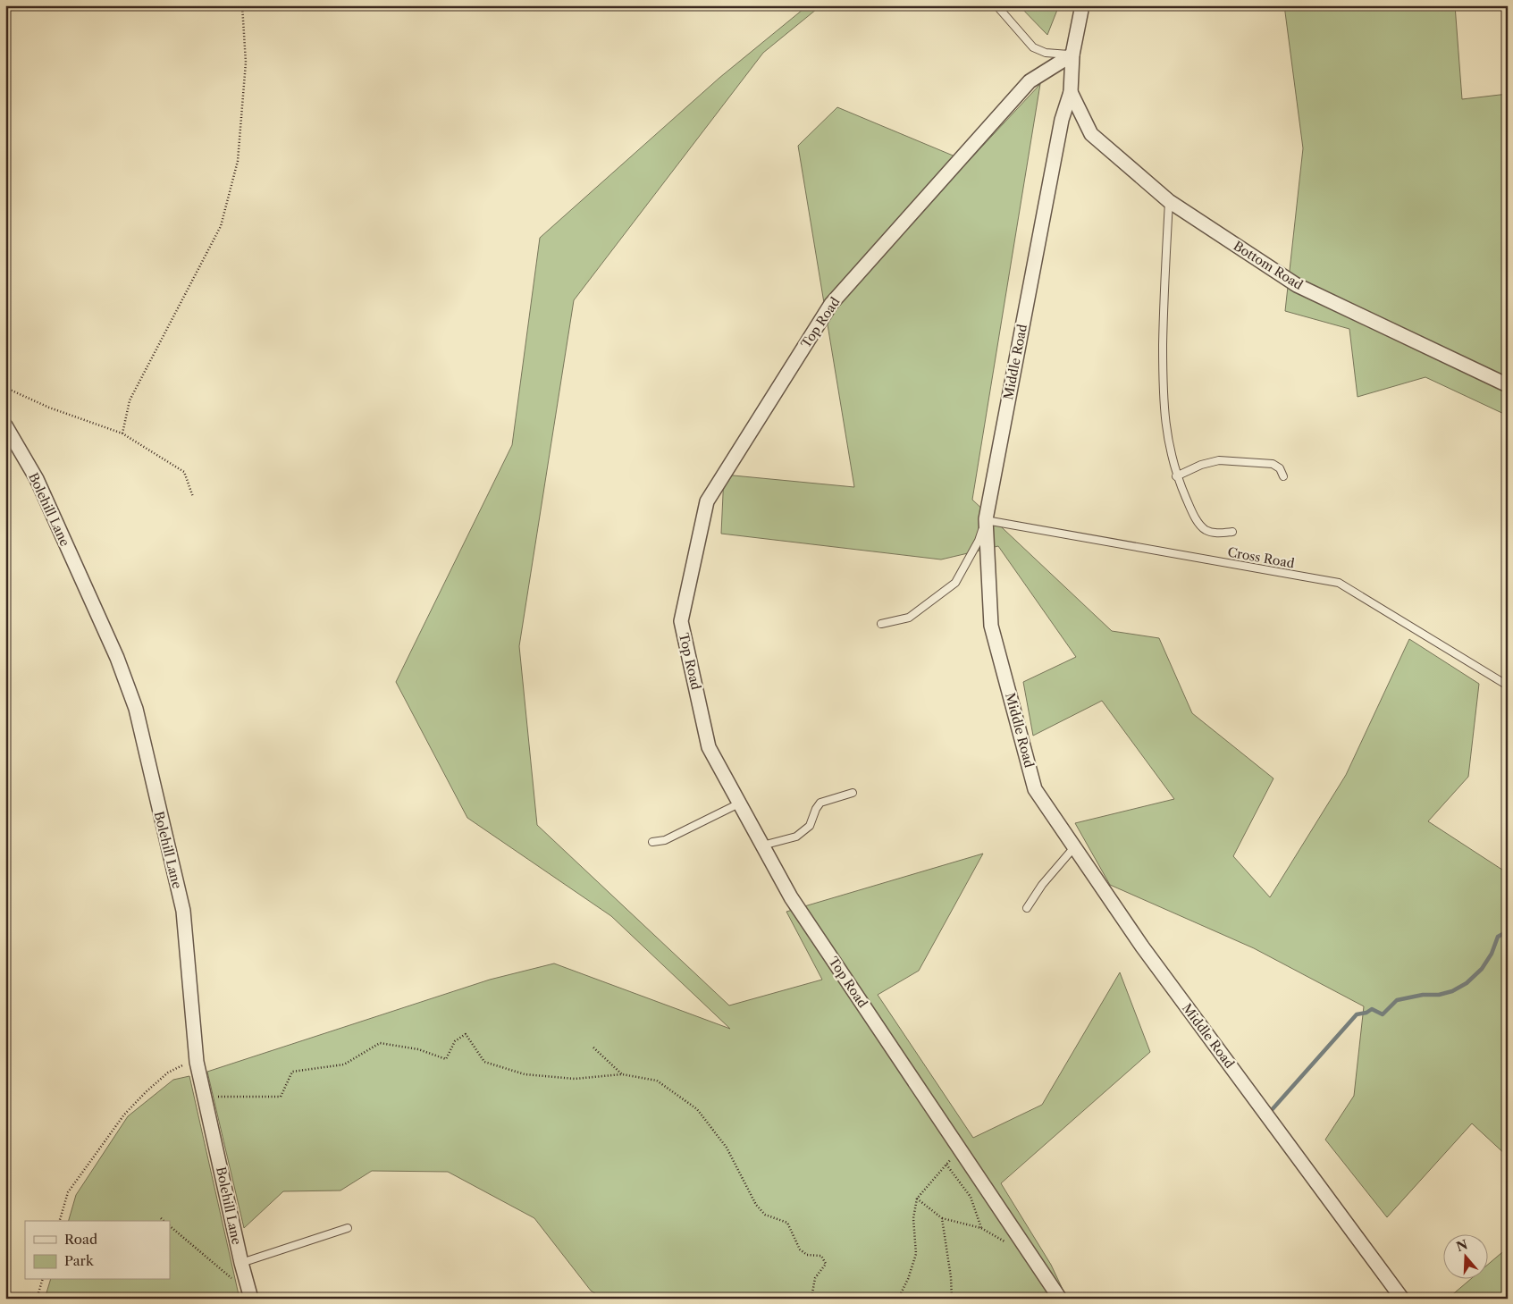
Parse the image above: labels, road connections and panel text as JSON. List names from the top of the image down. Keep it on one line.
{"streets":{"street":["Bottom Road","Top Road","Middle Road","Bolehill Lane"],"lane":["Cross Road"]},"crossings":[["Bottom Road","Middle Road"],["Top Road","Middle Road"],["Middle Road","Cross Road"]],"legend":["Road","Park"],"north":"top"}
